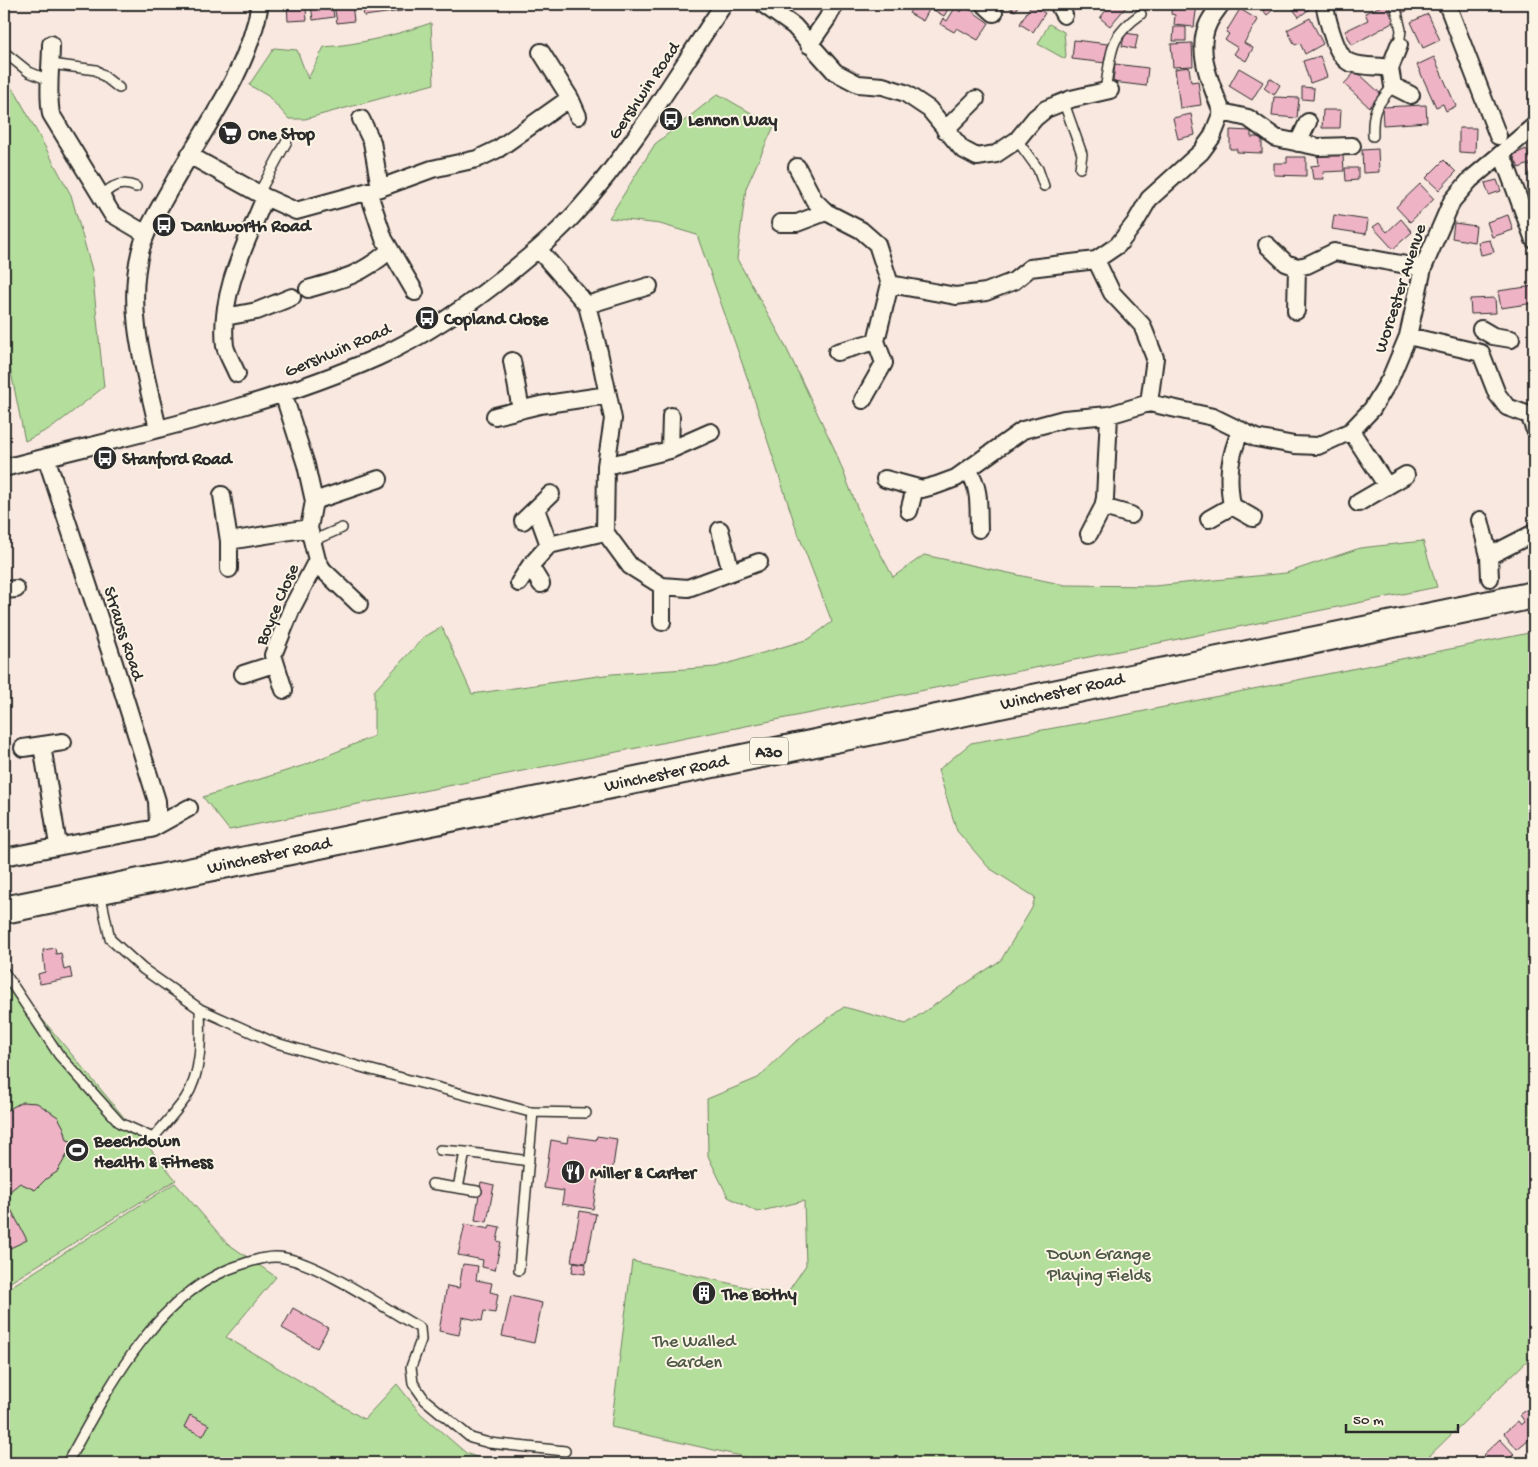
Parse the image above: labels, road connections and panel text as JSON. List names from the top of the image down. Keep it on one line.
{"streets":{"main road":["Winchester Road","A30"],"street":["Gershwin Road","Worcester Avenue","Boyce Close","Strauss Road"]},"crossings":[["Gershwin Road","Boyce Close"],["Gershwin Road","Strauss Road"]],"parks":["Down Grange Playing Fields","The Walled Garden"],"places":{"bus stop":["Lennon Way","Dankworth Road","Copland Close","Stanford Road"],"supermarket":["One Stop"],"sports":["Beechdown Health & Fitness"],"restaurant":["Miller & Carter"],"building":["The Bothy"]},"scale_bar":"50 m"}
